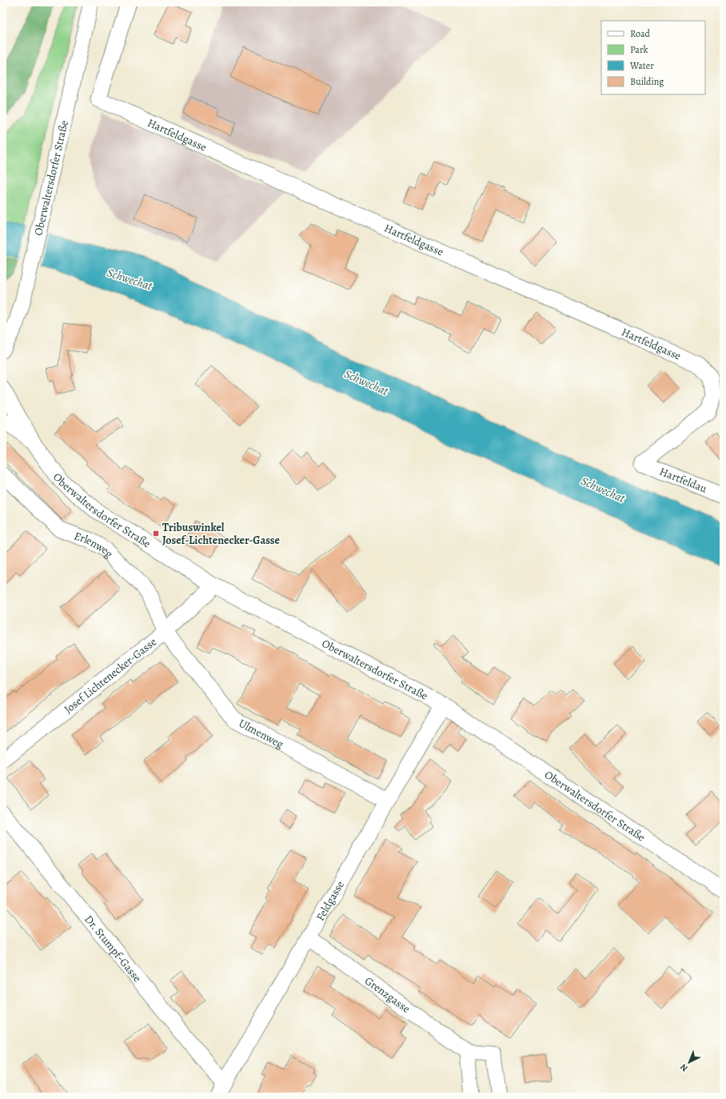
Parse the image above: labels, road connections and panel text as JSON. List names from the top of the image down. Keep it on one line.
{"streets":{"street":["Hartfeldgasse","Oberwaltersdorfer Straße","Hartfeldau","Erlenweg","Josef Lichtenecker-Gasse","Ulmenweg","Feldgasse","Dr. Stumpf-Gasse","Grenzgasse"]},"crossings":[["Hartfeldgasse","Hartfeldau"],["Oberwaltersdorfer Straße","Josef Lichtenecker-Gasse"],["Oberwaltersdorfer Straße","Feldgasse"],["Erlenweg","Josef Lichtenecker-Gasse"],["Erlenweg","Ulmenweg"],["Josef Lichtenecker-Gasse","Ulmenweg"],["Ulmenweg","Feldgasse"],["Feldgasse","Dr. Stumpf-Gasse"],["Feldgasse","Grenzgasse"]],"water":["Schwechat"],"places":{"transit":["Tribuswinkel Josef-Lichtenecker-Gasse"]},"legend":["Road","Park","Water","Building"],"north":"bottom left"}
